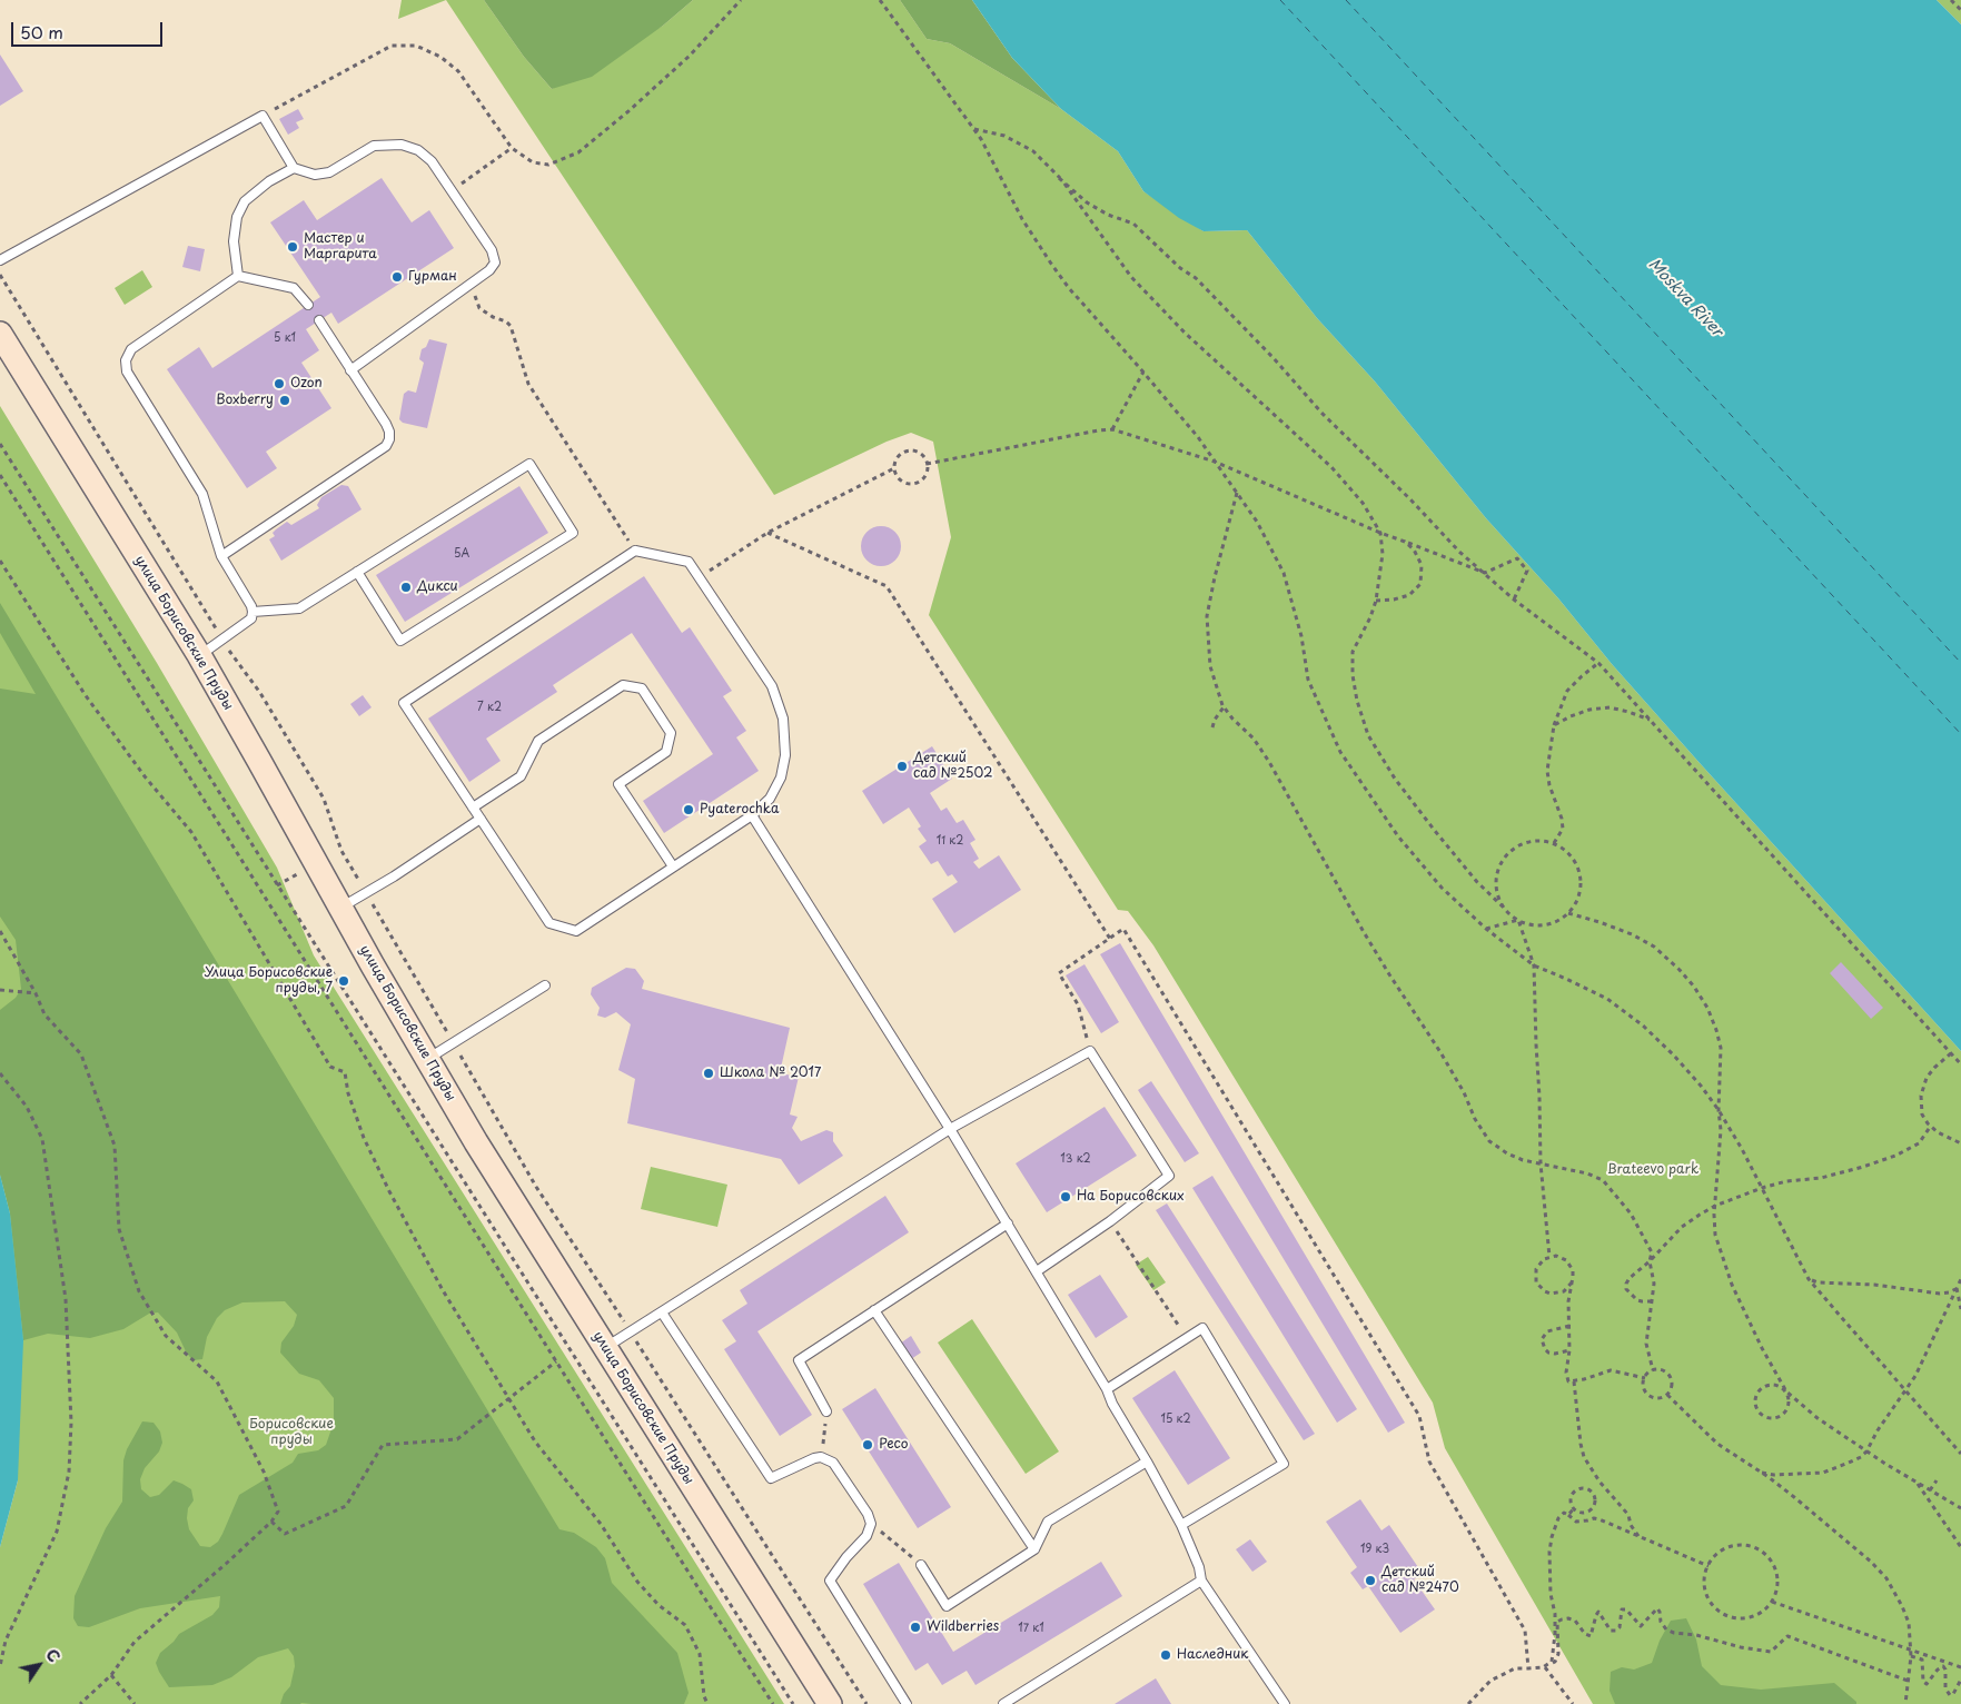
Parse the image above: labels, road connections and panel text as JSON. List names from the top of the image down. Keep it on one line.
{"streets":{"main road":["улица Борисовские Пруды"]},"water":["Moskva River"],"parks":["Brateevo park","Борисовские пруды"],"places":["Мастер и Маргарита","Гурман","Ozon","Boxberry","Дикси","Детский сад №2502","Pyaterochka","Улица Борисовские пруды, 7","Школа № 2017","На Борисовских","Ресо","Детский сад №2470","Wildberries","Наследник"],"house_numbers":["5 к1","5А","7 к2","11 к2","13 к2","15 к2","19 к3","17 к1"],"scale_bar":"50 m","north":"top right"}
